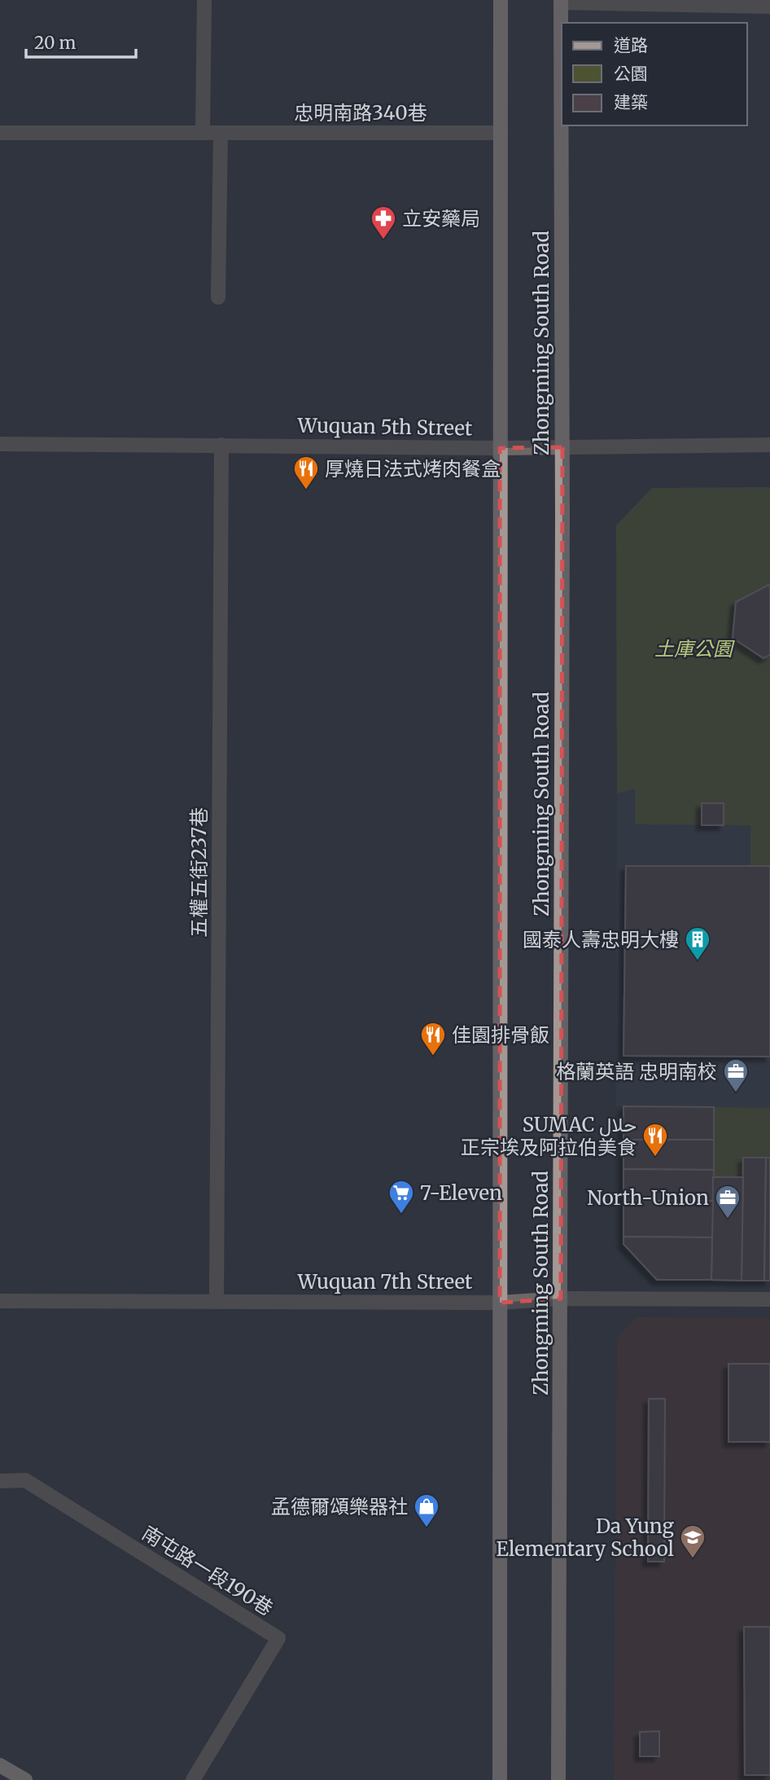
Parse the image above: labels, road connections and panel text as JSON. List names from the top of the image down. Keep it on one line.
{"streets":{"main road":["Zhongming South Road"],"street":["忠明南路340巷","Wuquan 5th Street","五權五街237巷","Wuquan 7th Street","南屯路一段190巷"]},"crossings":[["忠明南路340巷","Zhongming South Road"],["Zhongming South Road","Wuquan 5th Street"],["Zhongming South Road","Wuquan 7th Street"],["Wuquan 5th Street","五權五街237巷"],["五權五街237巷","Wuquan 7th Street"]],"parks":["土庫公園"],"places":{"pharmacy":["立安藥局"],"restaurant":["厚燒日法式烤肉餐盒","佳園排骨飯","SUMAC حلال 正宗埃及阿拉伯美食"],"building":["國泰人壽忠明大樓"],"office":["格蘭英語 忠明南校","North-Union"],"supermarket":["7-Eleven"],"shop":["孟德爾頌樂器社"],"school or university":["Da Yung Elementary School"]},"legend":["道路","公園","建築"],"scale_bar":"20 m"}
